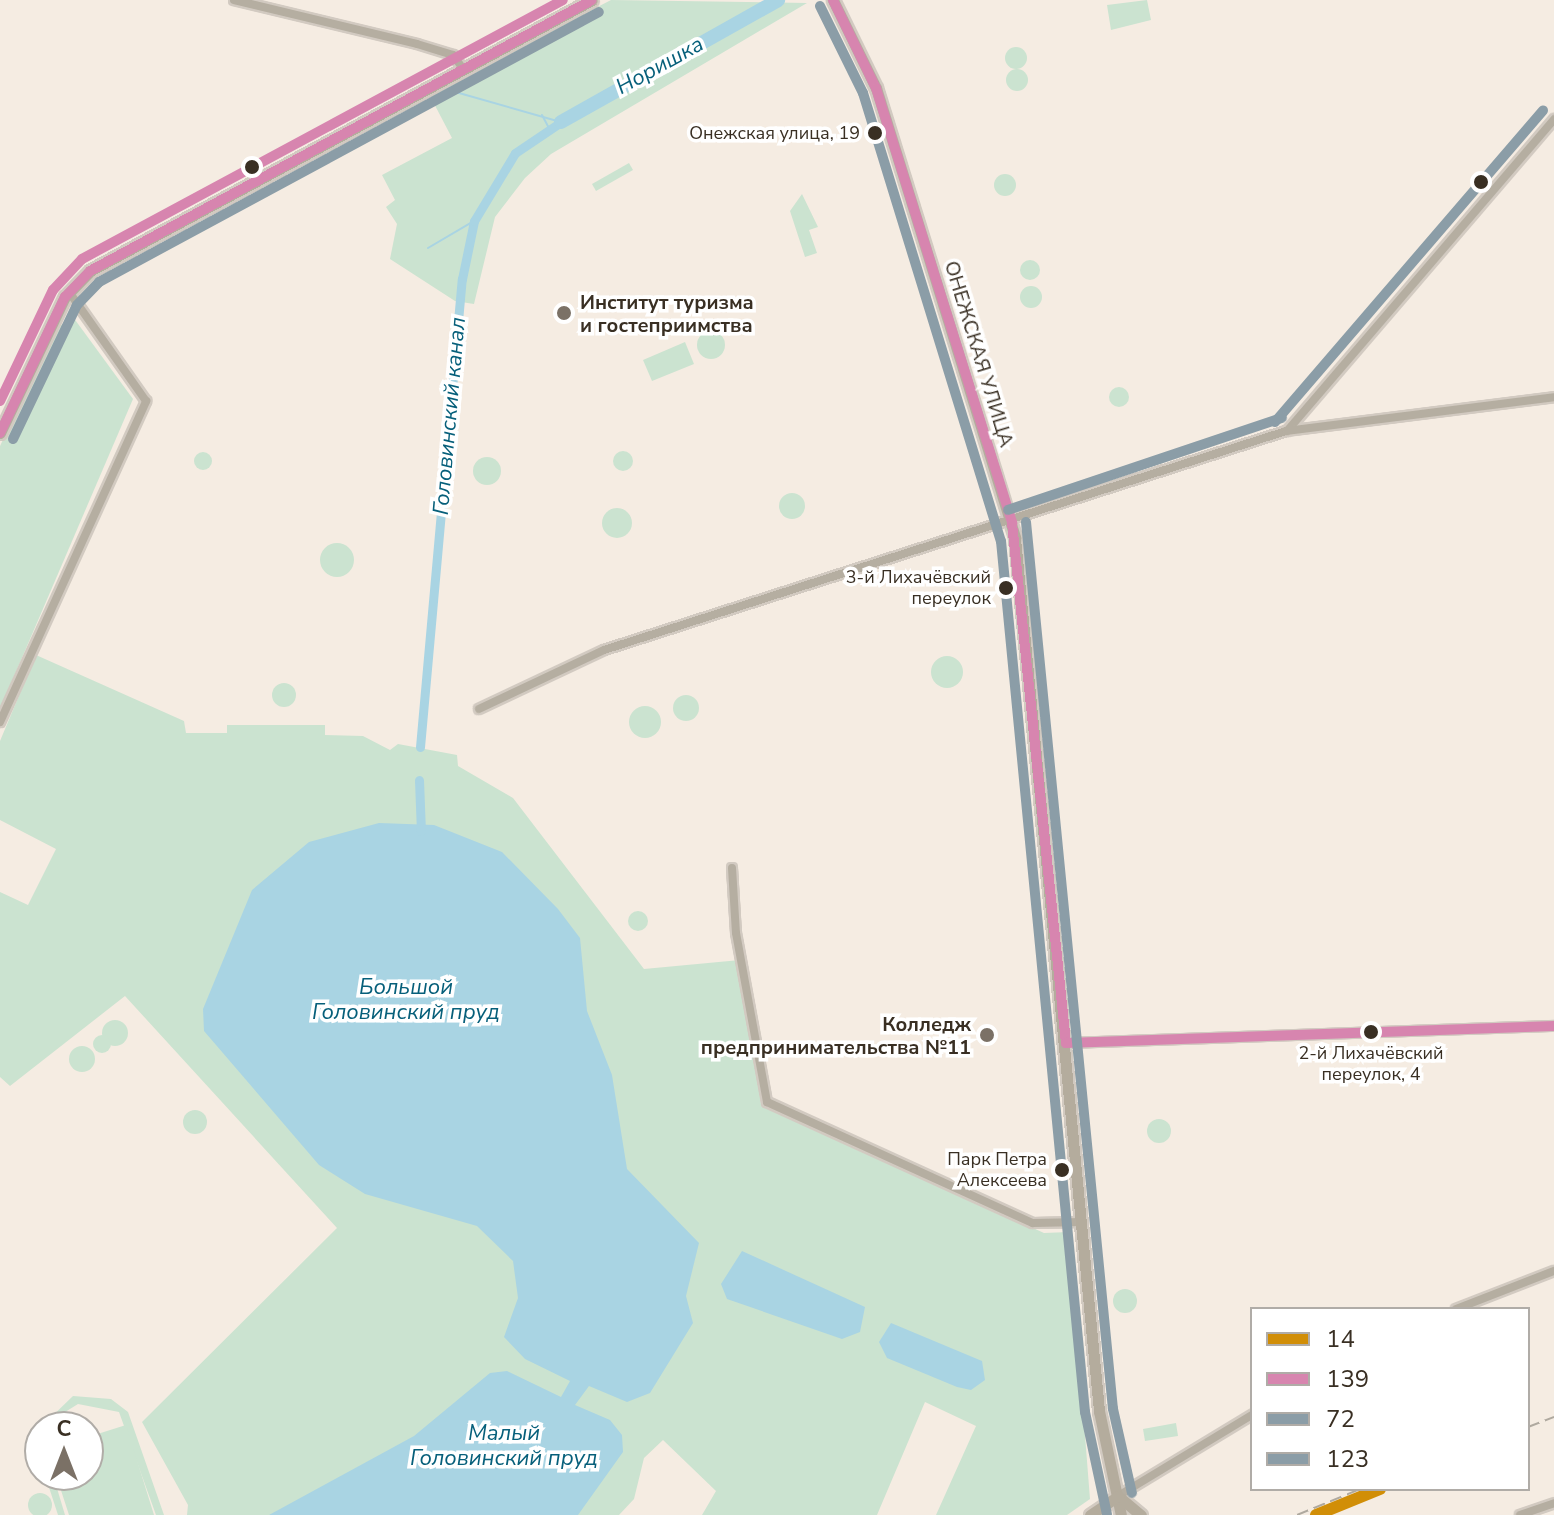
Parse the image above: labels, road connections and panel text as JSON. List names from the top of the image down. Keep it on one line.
{"streets":{"main road":["ОНЕЖСКАЯ УЛИЦА"]},"water":["Норишка","Головинский канал","Большой Головинский пруд","Малый Головинский пруд"],"places":["Онежская улица, 19","Институт туризма и гостеприимства","3-й Лихачёвский переулок","2-й Лихачёвский переулок, 4","Колледж предпринимательства №11","Парк Петра Алексеева"],"lines":["transit line 139","transit line 72","transit line 123","transit line 14"],"legend":["14","139","72","123"],"north":"top"}
